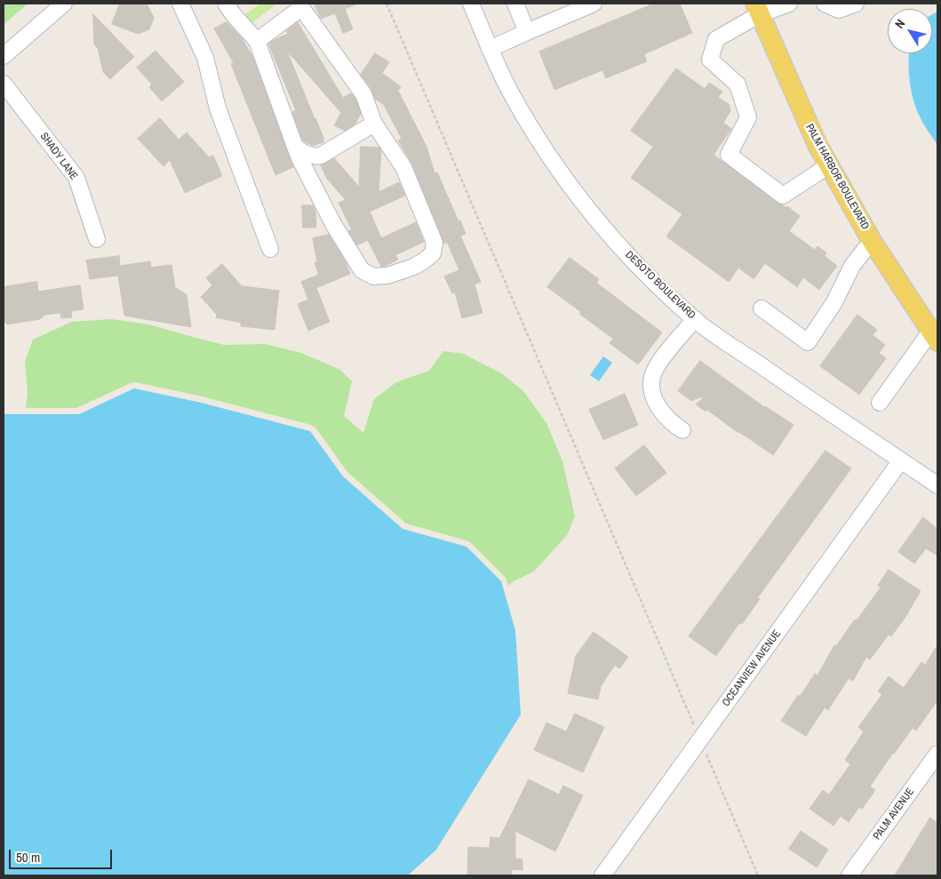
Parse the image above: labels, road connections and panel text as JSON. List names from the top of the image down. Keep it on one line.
{"streets":{"main road":["PALM HARBOR BOULEVARD"],"street":["SHADY LANE","DESOTO BOULEVARD","OCEANVIEW AVENUE","PALM AVENUE"]},"crossings":[["DESOTO BOULEVARD","OCEANVIEW AVENUE"]],"scale_bar":"50 m","north":"top left"}
